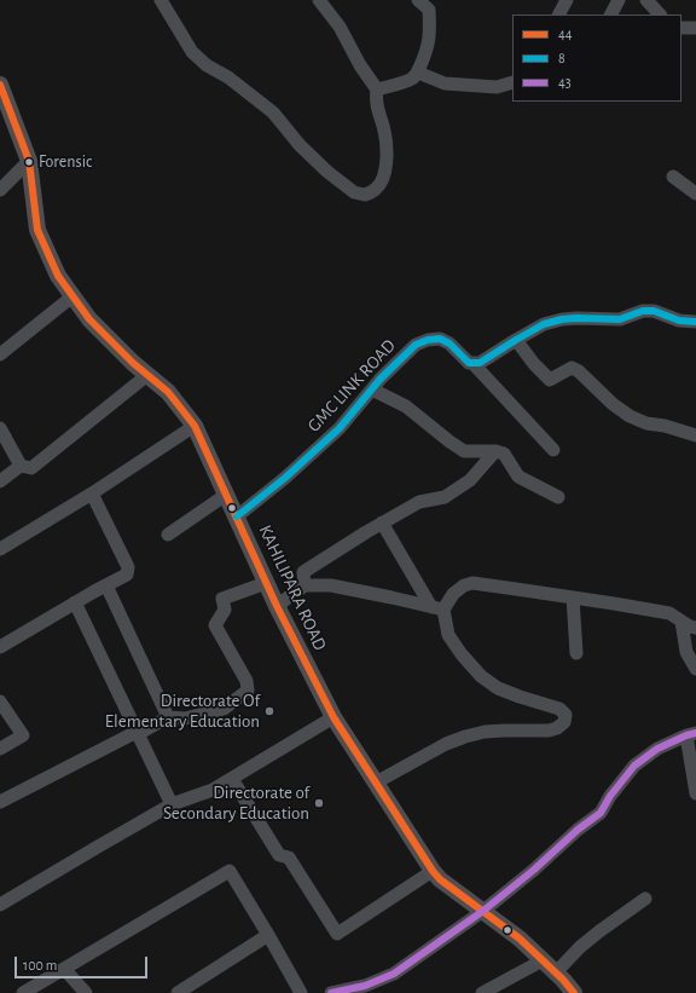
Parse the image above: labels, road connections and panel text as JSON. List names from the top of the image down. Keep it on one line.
{"streets":{"main road":["KAHILIPARA ROAD"],"street":["GMC LINK ROAD"]},"crossings":[["GMC LINK ROAD","KAHILIPARA ROAD"]],"places":["Forensic","Directorate Of Elementary Education","Directorate of Secondary Education"],"lines":["transit line 44","transit line 8","transit line 43"],"legend":["44","8","43"],"scale_bar":"100 m"}
